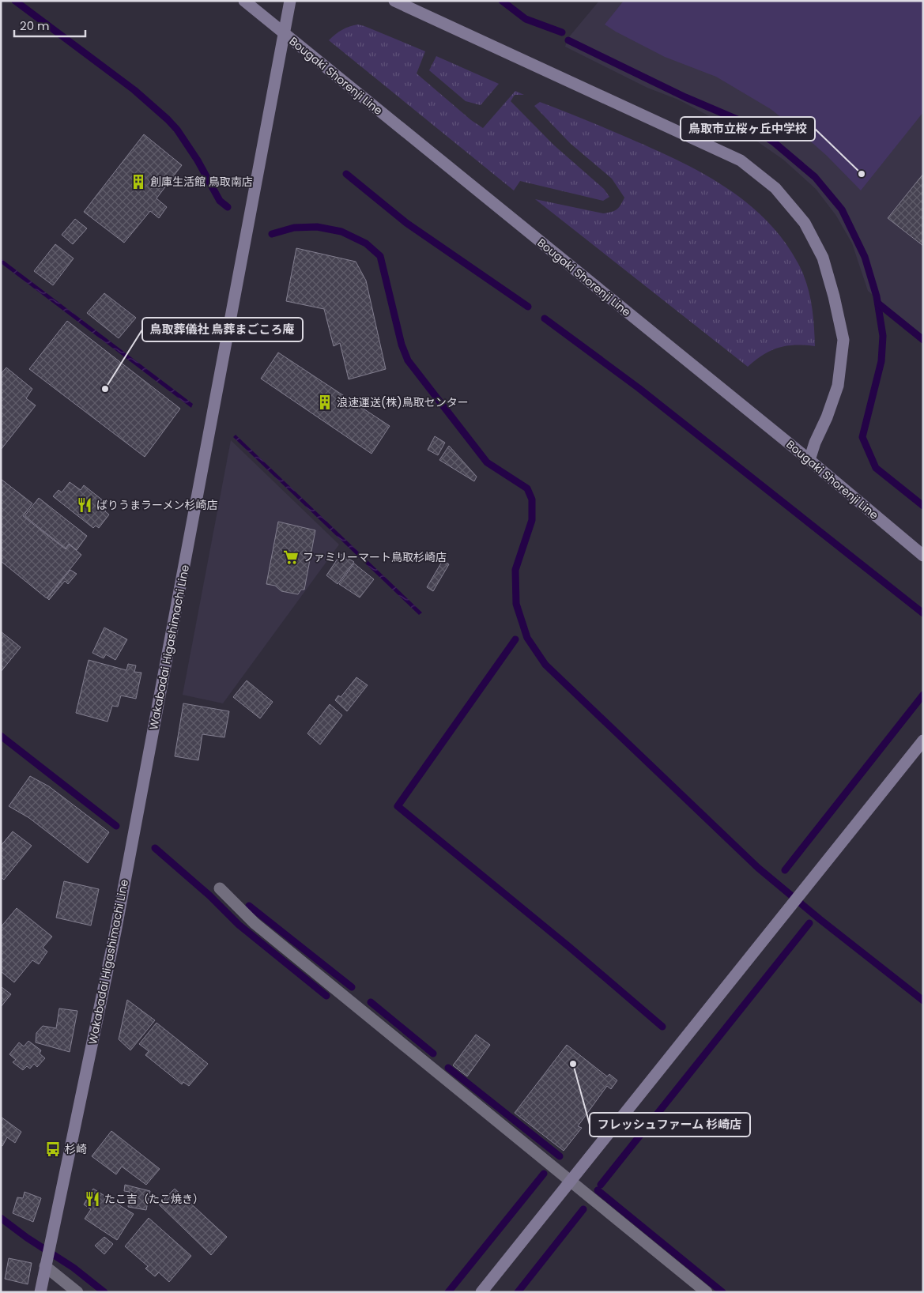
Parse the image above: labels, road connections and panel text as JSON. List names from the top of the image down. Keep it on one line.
{"streets":{"main road":["Bougaki Shorenji Line","Wakabadai Higashimachi Line"]},"places":{"other":["鳥取市立桜ヶ丘中学校","鳥取葬儀社 鳥葬まごころ庵","フレッシュファーム 杉崎店"],"building":["創庫生活館 鳥取南店","浪速運送(株)鳥取センター"],"restaurant":["ばりうまラーメン杉崎店","たこ吉（たこ焼き）"],"supermarket":["ファミリーマート鳥取杉崎店"],"bus stop":["杉崎"]},"scale_bar":"20 m"}
